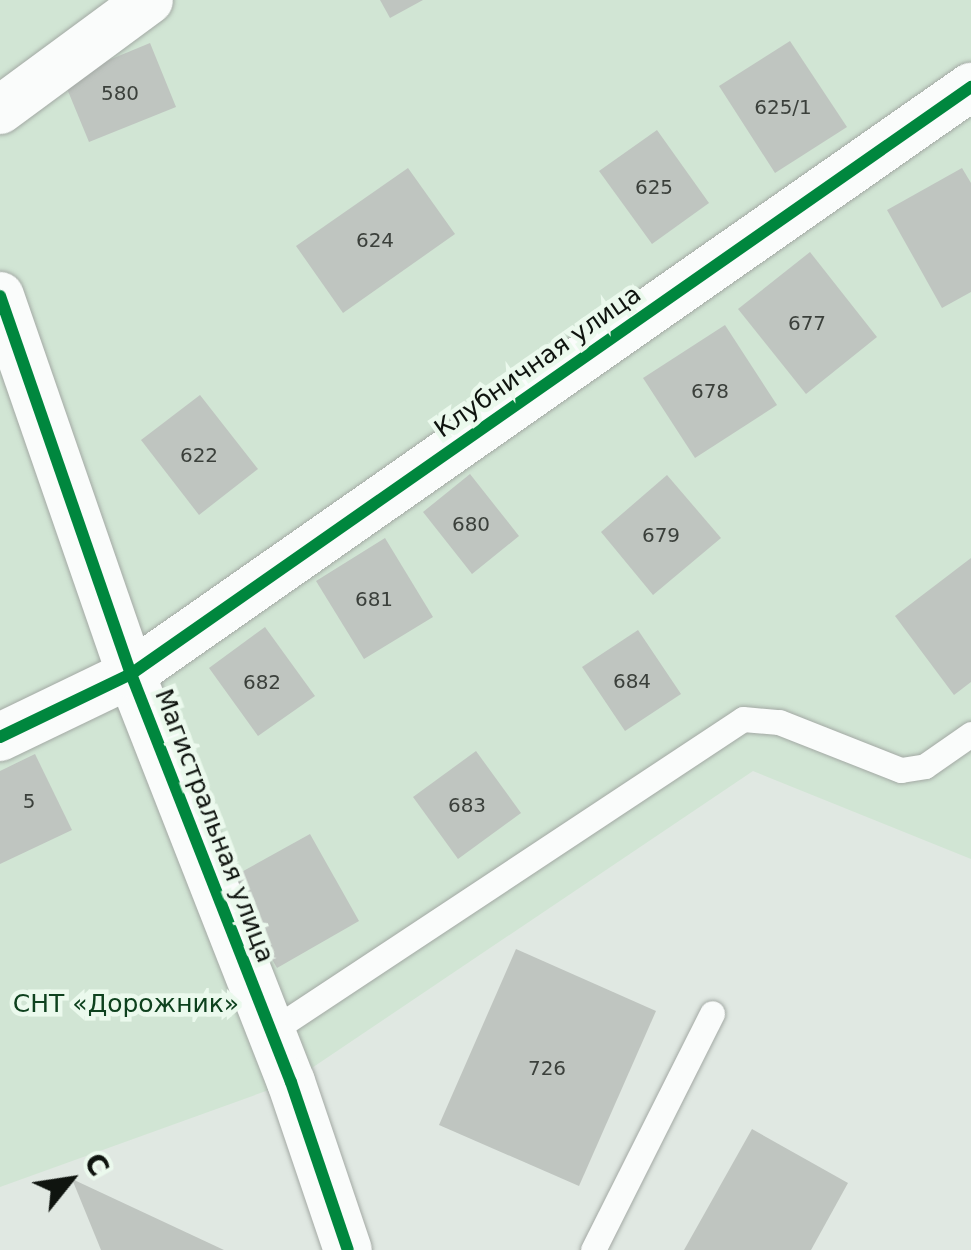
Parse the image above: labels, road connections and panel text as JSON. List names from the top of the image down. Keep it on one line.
{"streets":{"street":["Клубничная улица","Магистральная улица"]},"crossings":[["Клубничная улица","Магистральная улица"]],"parks":["СНТ «Дорожник»"],"house_numbers":["580","625/1","625","624","677","678","622","680","679","681","684","682","5","683","726"],"north":"top right"}
